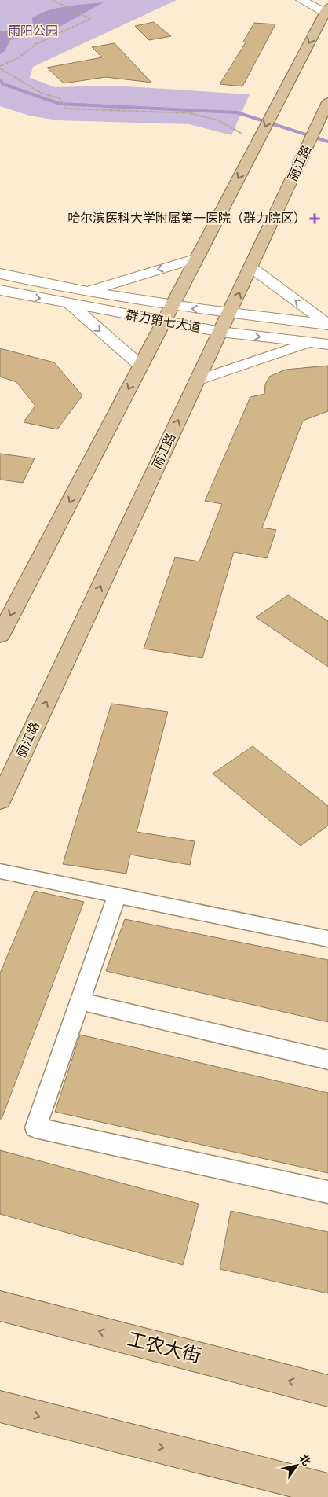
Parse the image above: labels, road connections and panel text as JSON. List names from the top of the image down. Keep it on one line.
{"streets":{"main road":["丽江路","群力第七大道","工农大街"]},"crossings":[["丽江路","群力第七大道"]],"parks":["雨阳公园"],"places":{"health":["哈尔滨医科大学附属第一医院（群力院区）"]},"north":"top right"}
